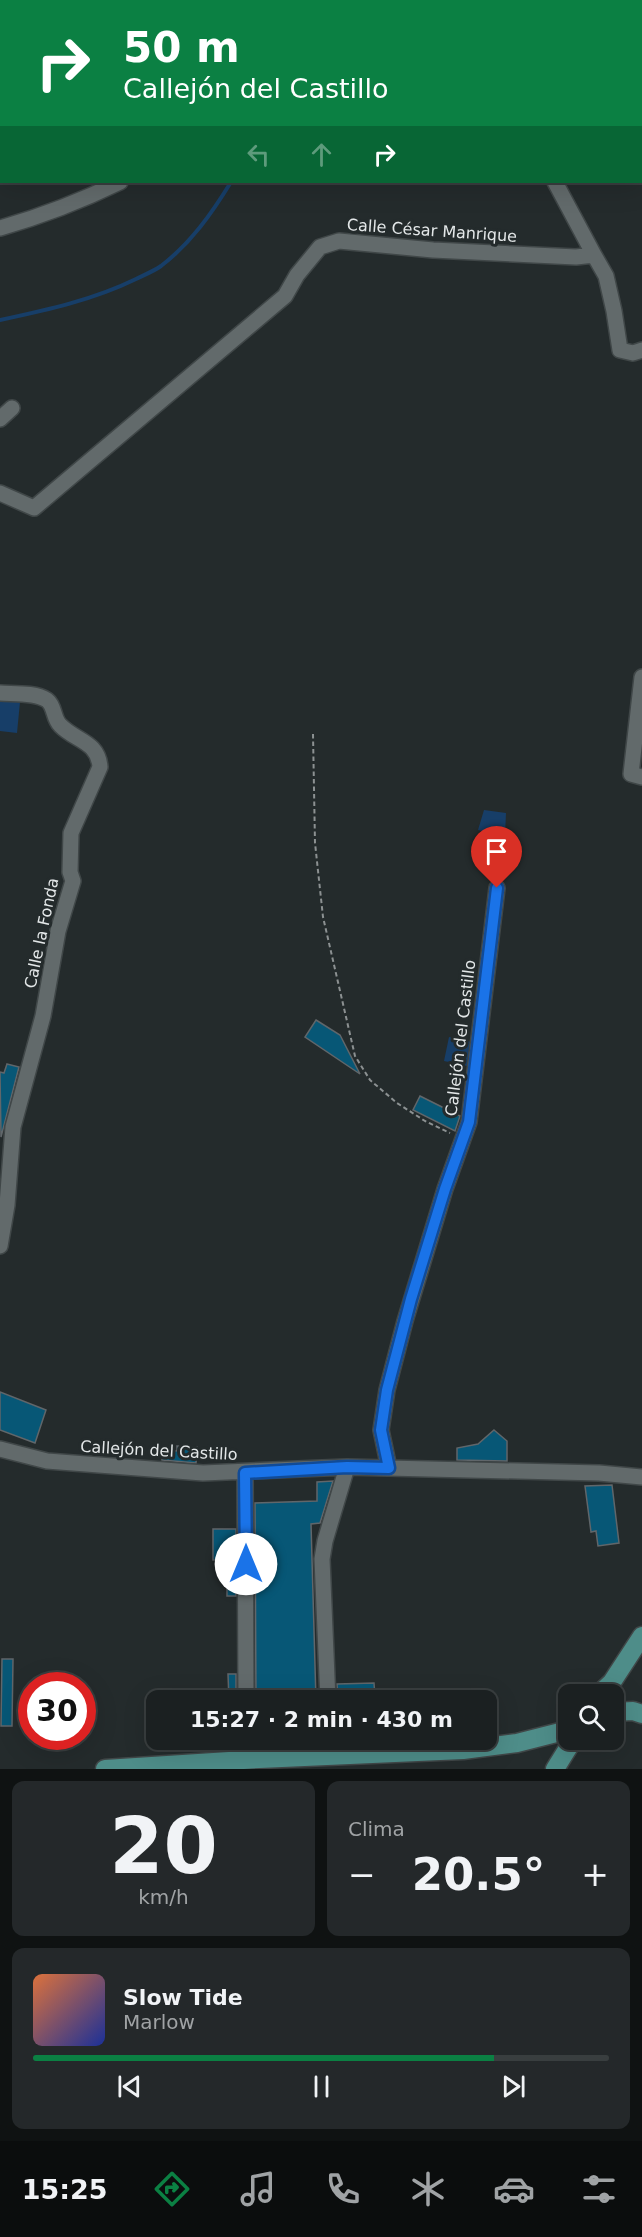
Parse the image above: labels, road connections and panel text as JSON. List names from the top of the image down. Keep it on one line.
{"streets":{"street":["Calle César Manrique","Calle la Fonda","Callejón del Castillo"]},"page":{"turn":["50 m","Callejón del Castillo"],"limit":"30","trip":"15:27 · 2 min · 430 m","tile":[["20","km/h"],"Clima"],"heat":["−","20.5°","+"],"song":["Slow Tide","Marlow"],"tabs":"15:25"}}
